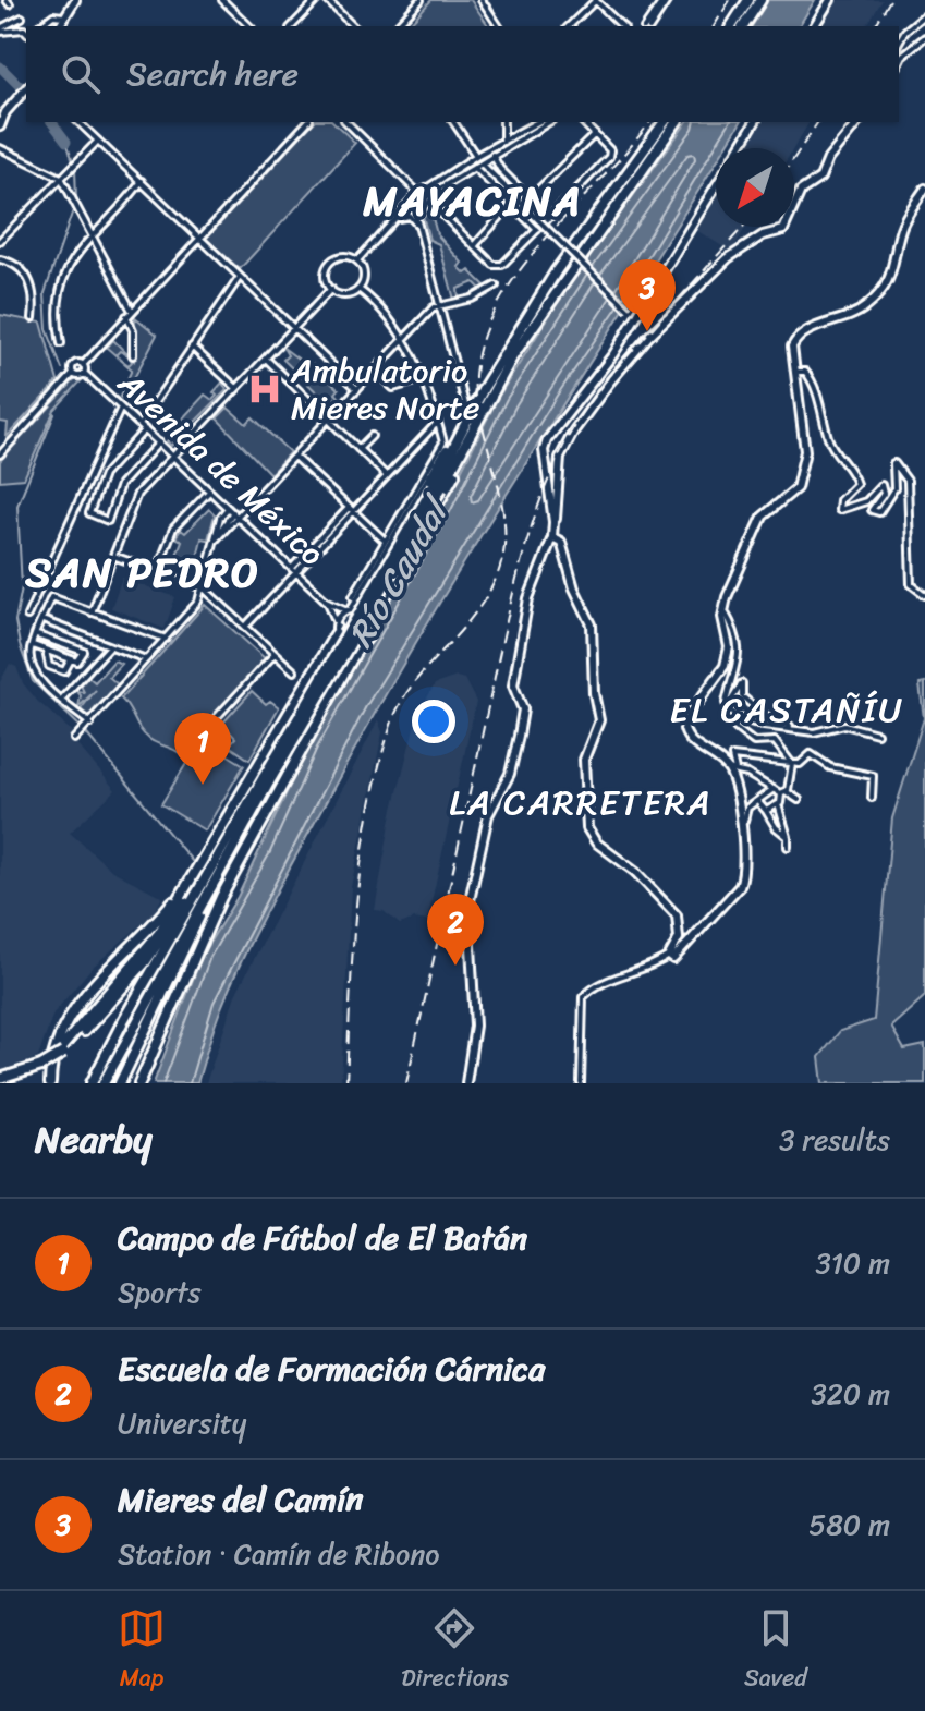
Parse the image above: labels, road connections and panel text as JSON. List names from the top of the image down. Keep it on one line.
{"streets":{"street":["Avenida de México"]},"districts":["MAYACINA","SAN PEDRO","EL CASTAÑÍU","LA CARRETERA"],"water":["Río Caudal"],"places":{"hospital":["Ambulatorio Mieres Norte"]},"north":"bottom left","page":{"search":"Search here","pins":["3","1","2"],"heading":["Nearby","3 results"],"list":[{"mark":"1","name":"Campo de Fútbol de El Batán","note":"Sports","value":"310 m"},{"mark":"2","name":"Escuela de Formación Cárnica","note":"University","value":"320 m"},{"mark":"3","name":"Mieres del Camín","note":"Station · Camín de Ribono","value":"580 m"}],"nav":["Map","Directions","Saved"]}}
